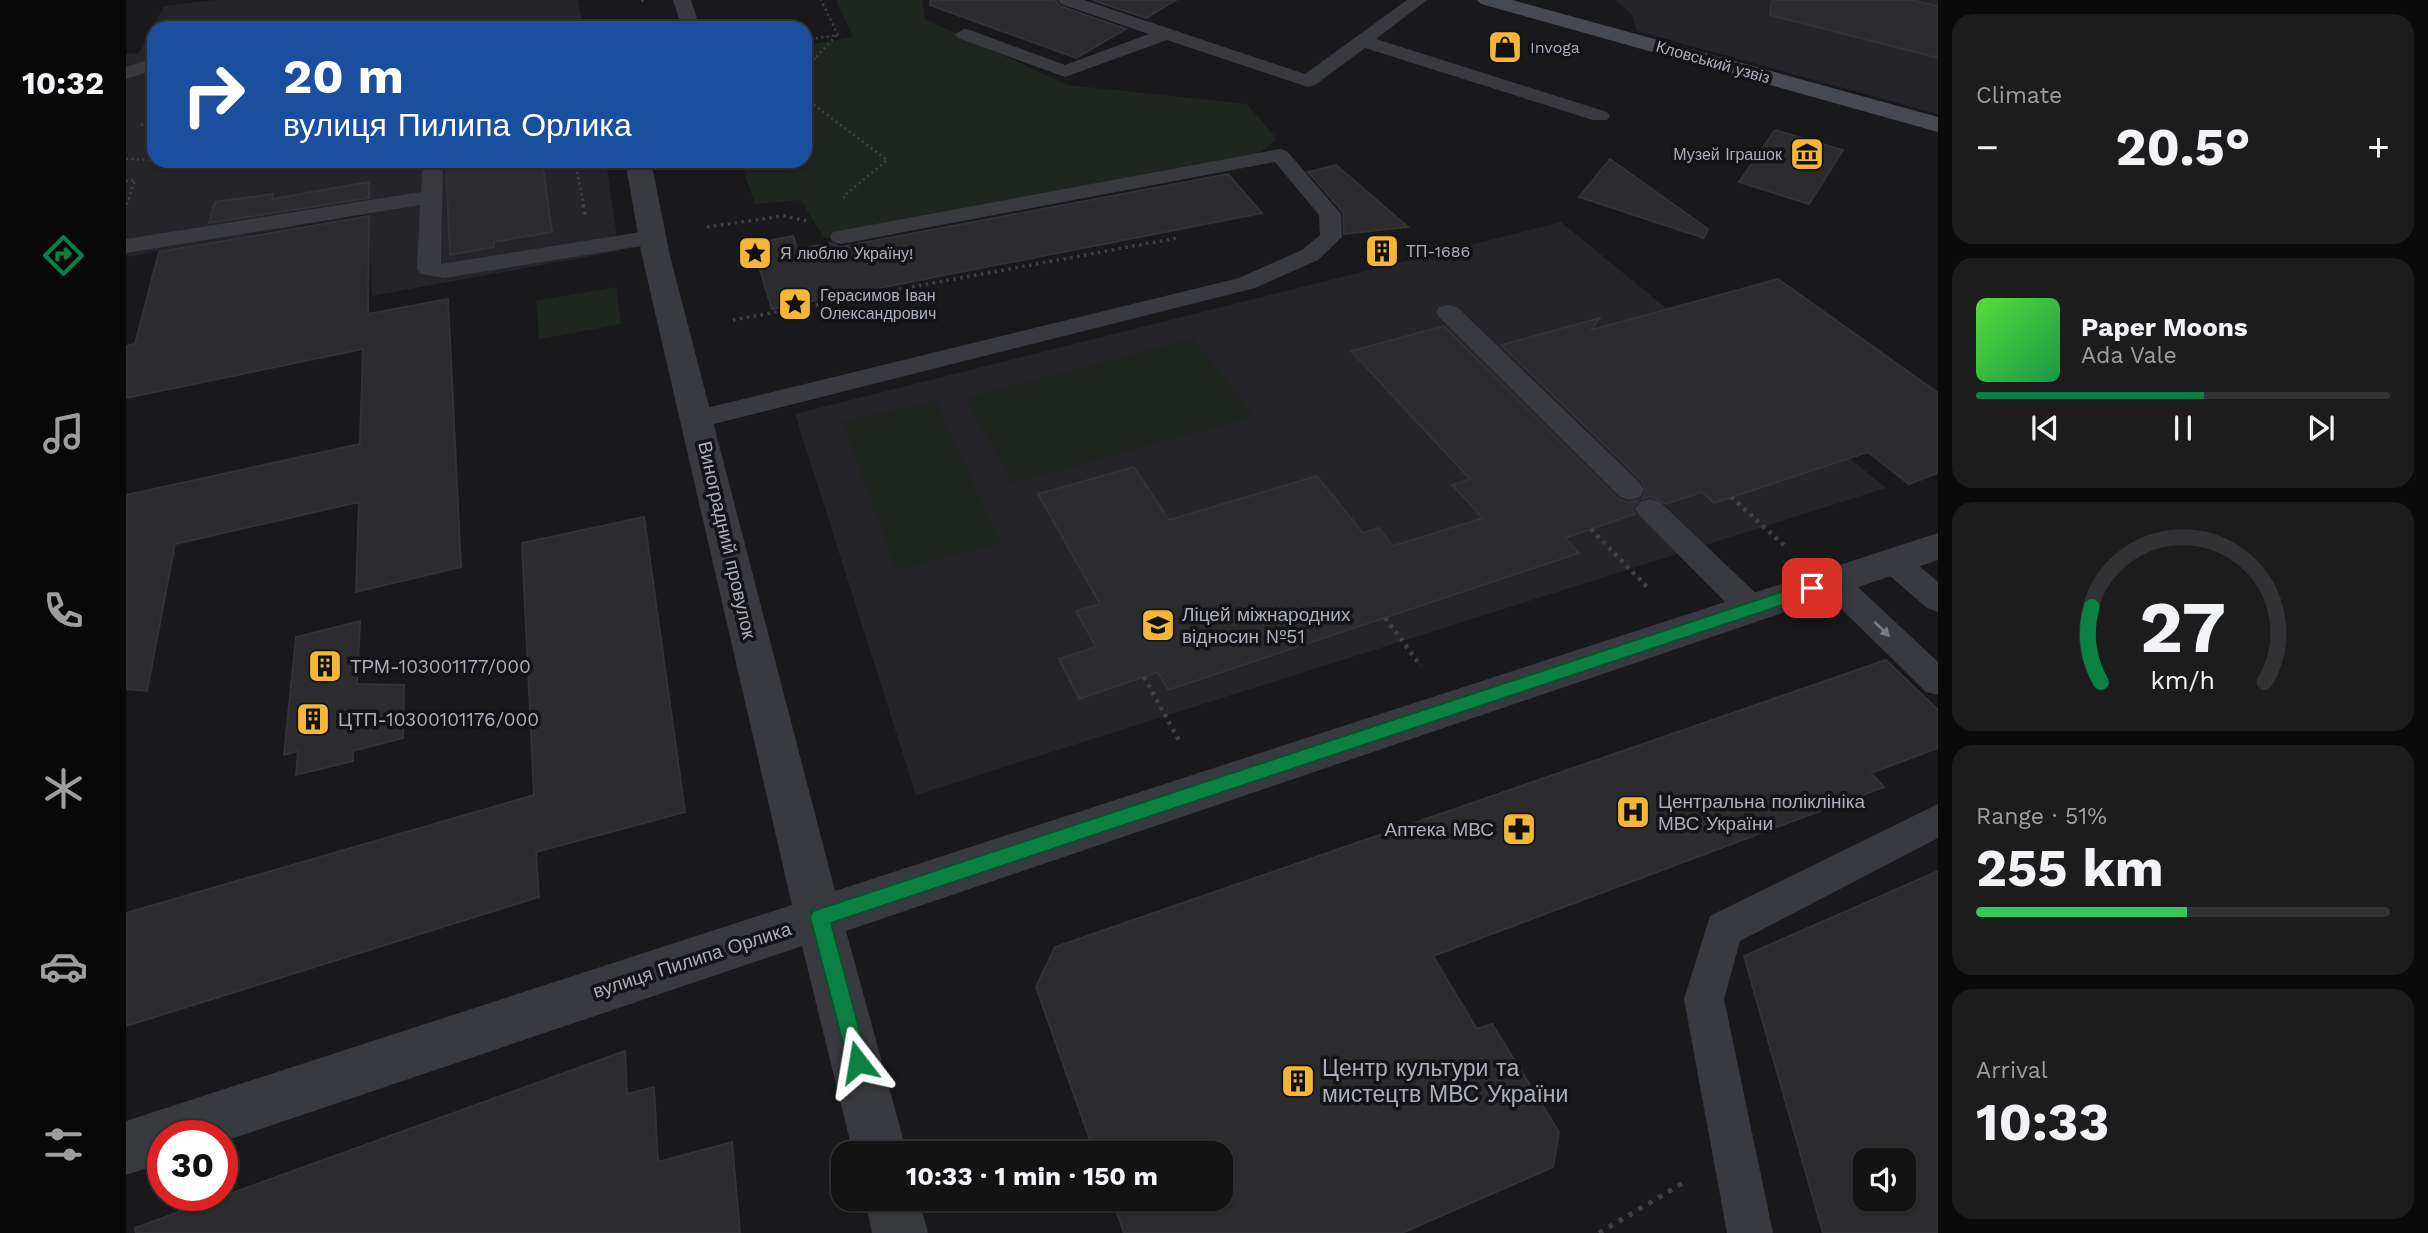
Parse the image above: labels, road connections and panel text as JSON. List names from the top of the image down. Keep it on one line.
{"streets":{"street":["Кловський узвіз","Виноградний провулок","вулиця Пилипа Орлика"]},"crossings":[["Виноградний провулок","вулиця Пилипа Орлика"]],"places":{"shop":["Invoga"],"museum":["Музей Іграшок"],"building":["ТП-1686","ТРМ-103001177/000","ЦТП-10300101176/000","Центр культури та мистецтв МВС України"],"place":["Я люблю Україну!","Герасимов Іван Олександрович"],"school or university":["Ліцей міжнародних відносин №51"],"hospital":["Центральна поліклініка МВС України"],"pharmacy":["Аптека МВС"]},"page":{"tabs":"10:32","tile":["Climate",["Range · 51%","255 km"],["Arrival","10:33"]],"turn":["20 m","вулиця Пилипа Орлика"],"heat":["−","20.5°","+"],"song":["Paper Moons","Ada Vale"],"limit":"30","trip":"10:33 · 1 min · 150 m","gauge":["27","km/h"]}}
